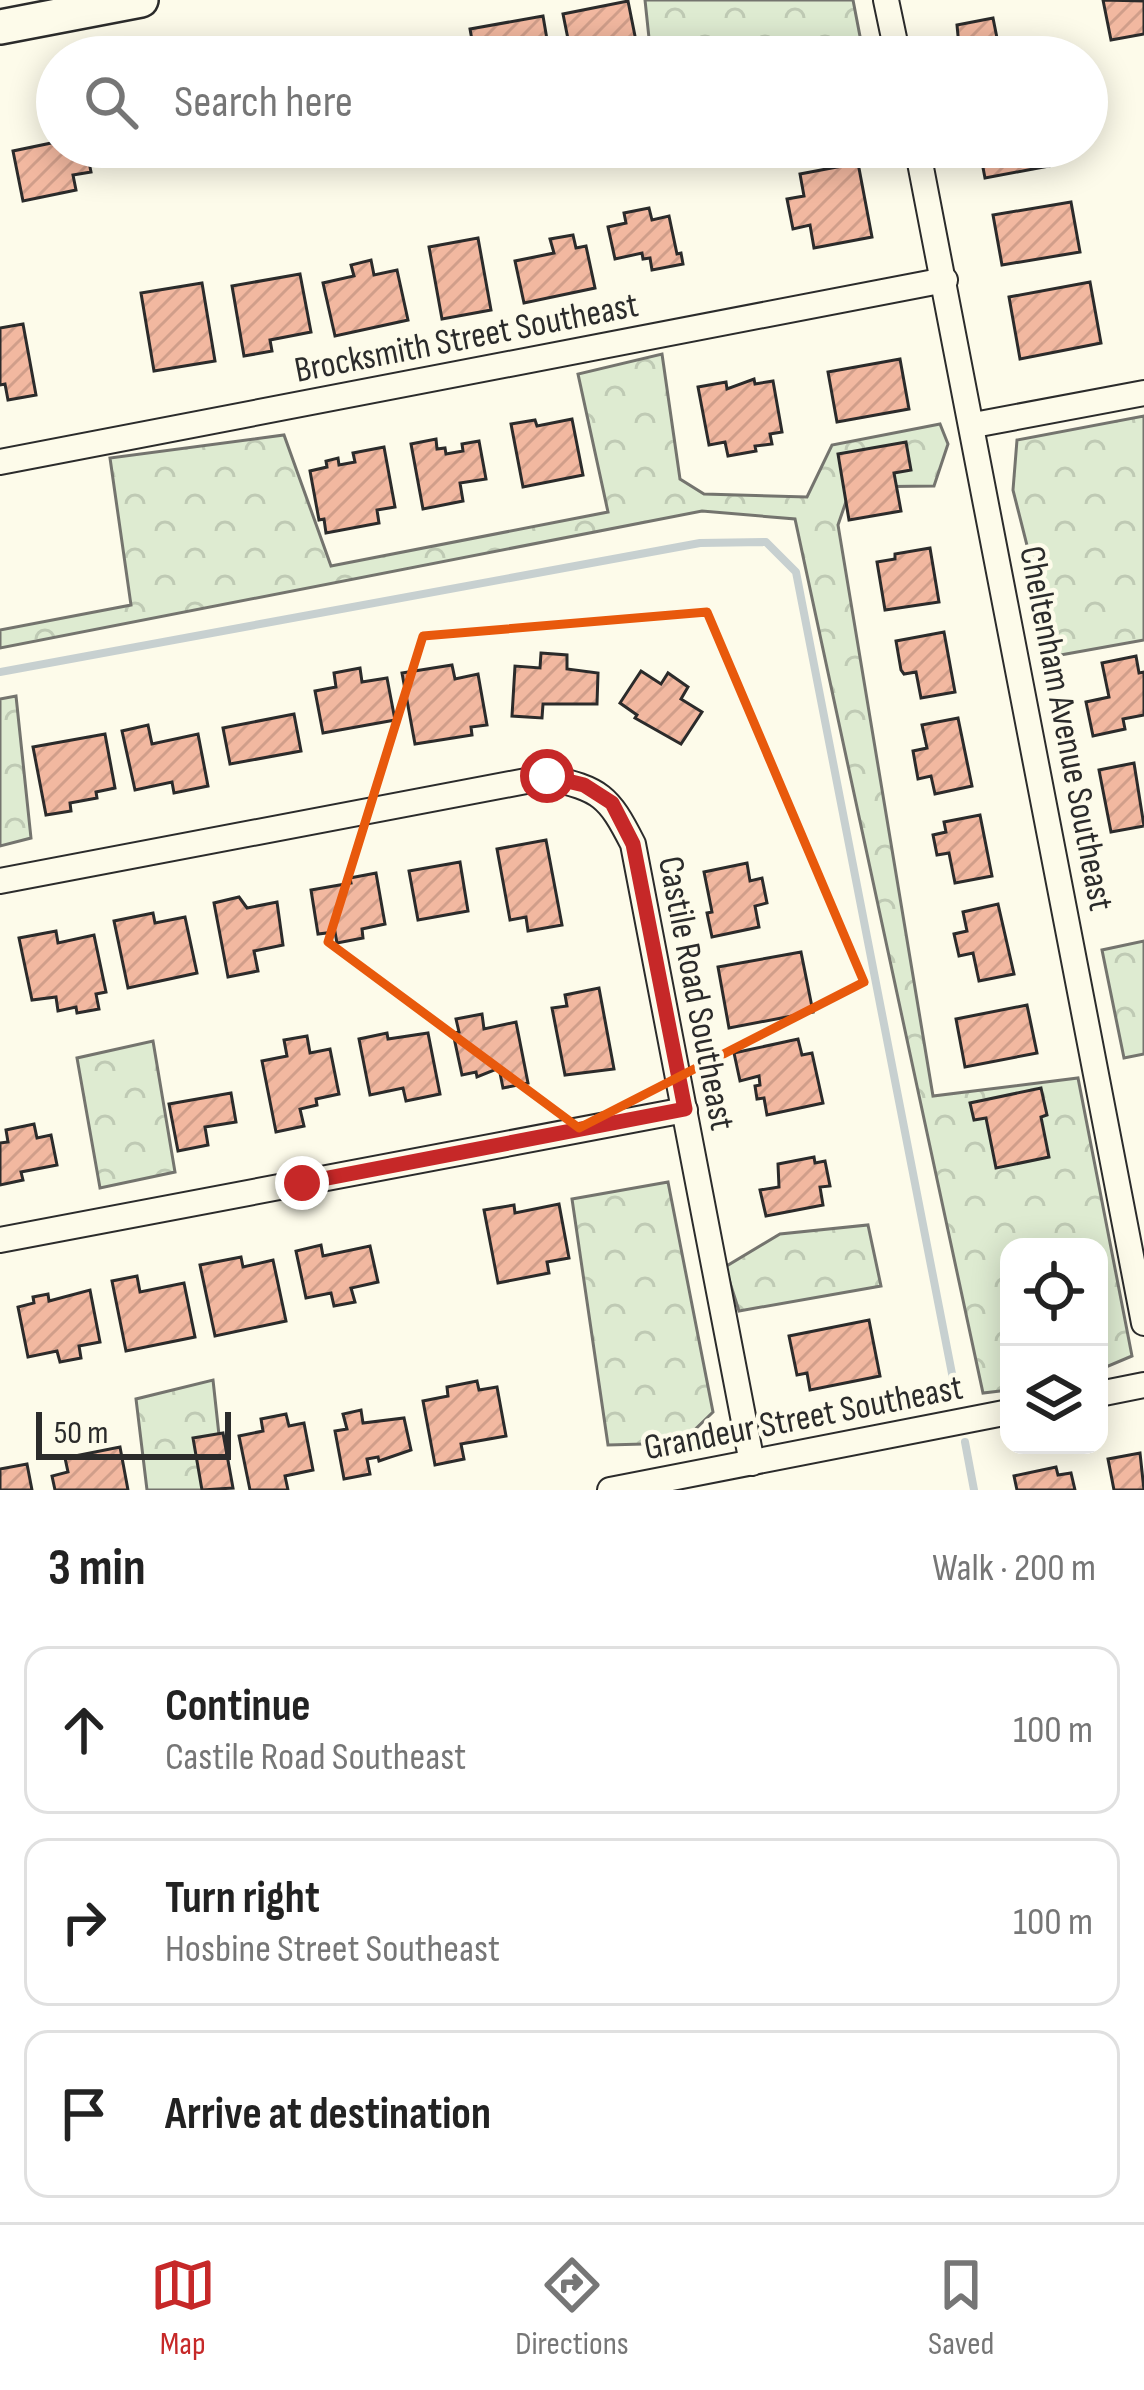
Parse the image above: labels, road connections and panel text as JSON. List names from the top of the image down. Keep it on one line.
{"streets":{"street":["Brocksmith Street Southeast","Cheltenham Avenue Southeast","Castile Road Southeast","Grandeur Street Southeast"]},"crossings":[["Brocksmith Street Southeast","Cheltenham Avenue Southeast"],["Castile Road Southeast","Grandeur Street Southeast"]],"scale_bar":"50 m","page":{"search":"Search here","scale":"50 m","heading":["3 min","Walk · 200 m"],"list":[["Continue","Castile Road Southeast","100 m"],["Turn right","Hosbine Street Southeast","100 m"],"Arrive at destination"],"nav":["Map","Directions","Saved"]}}
